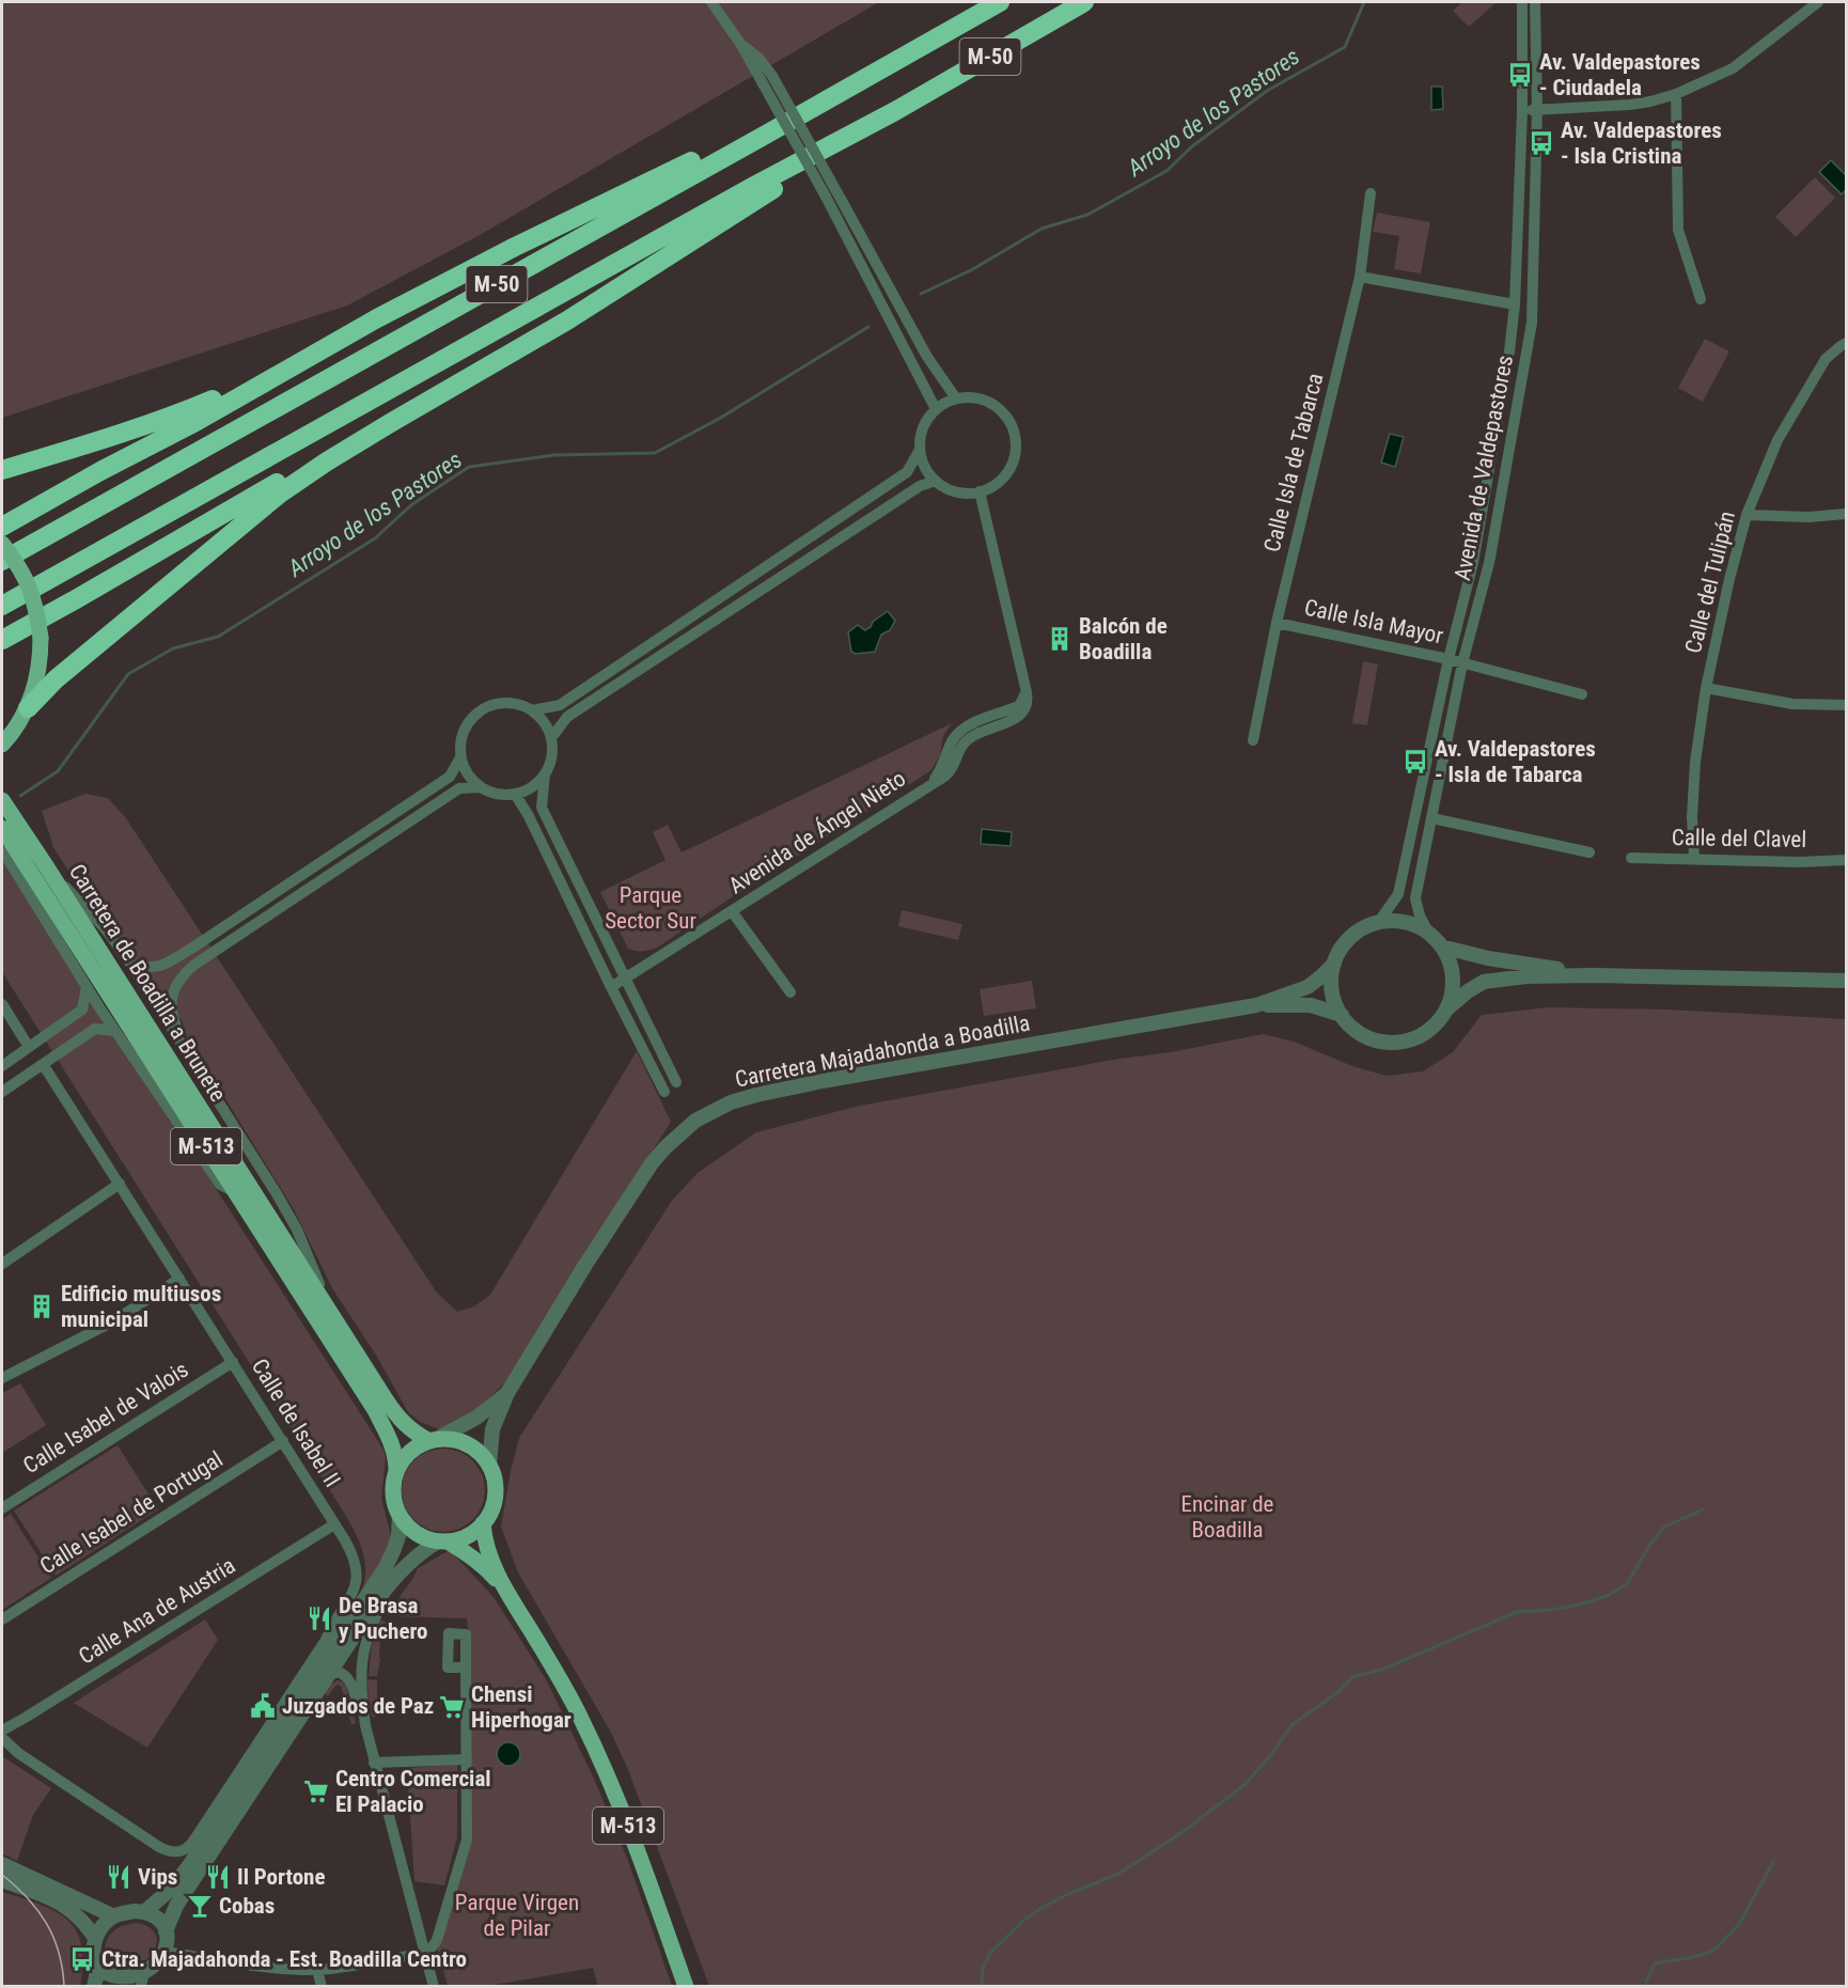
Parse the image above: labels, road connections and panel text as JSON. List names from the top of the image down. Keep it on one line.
{"streets":{"highway":["M-50"],"main road":["Carretera de Boadilla a Brunete","M-513"],"street":["Calle Isla de Tabarca","Avenida de Valdepastores","Calle del Tulipán","Calle Isla Mayor","Avenida de Ángel Nieto","Calle del Clavel","Carretera Majadahonda a Boadilla","Calle Isabel de Valois","Calle de Isabel II","Calle Isabel de Portugal","Calle Ana de Austria"]},"crossings":[["Calle Isla de Tabarca","Calle Isla Mayor"],["Avenida de Valdepastores","Calle Isla Mayor"],["Avenida de Valdepastores","Carretera Majadahonda a Boadilla"],["Calle del Tulipán","Calle del Clavel"],["Carretera de Boadilla a Brunete","Carretera Majadahonda a Boadilla"],["Carretera de Boadilla a Brunete","M-513"],["Carretera Majadahonda a Boadilla","M-513"],["Calle Isabel de Valois","Calle de Isabel II"],["Calle de Isabel II","Calle Isabel de Portugal"],["Calle de Isabel II","Calle Ana de Austria"]],"water":["Arroyo de los Pastores"],"parks":["Parque Sector Sur","Encinar de Boadilla","Parque Virgen de Pilar"],"places":{"bus stop":["Av. Valdepastores - Ciudadela","Av. Valdepastores - Isla Cristina","Av. Valdepastores - Isla de Tabarca","Ctra. Majadahonda - Est. Boadilla Centro"],"building":["Balcón de Boadilla","Edificio multiusos municipal"],"restaurant":["De Brasa y Puchero","Vips","Il Portone"],"public building":["Juzgados de Paz"],"supermarket":["Chensi Hiperhogar","Centro Comercial El Palacio"],"bar":["Cobas"]}}
